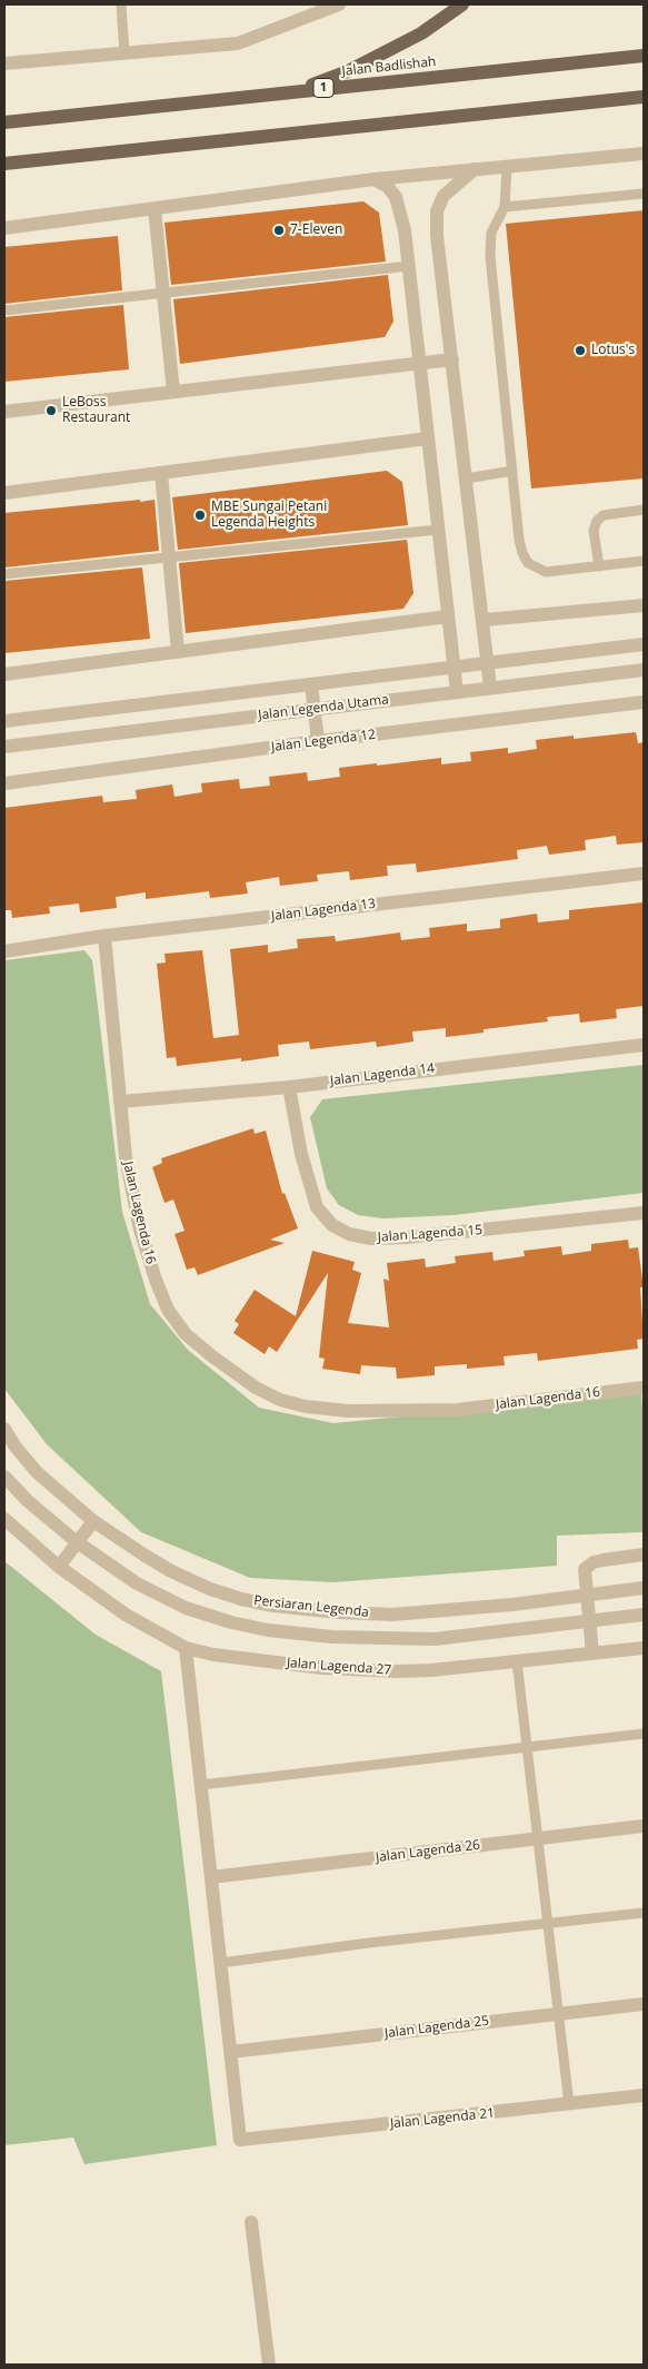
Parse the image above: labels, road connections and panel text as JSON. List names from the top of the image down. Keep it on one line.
{"streets":{"main road":["Jalan Badlishah","1"],"street":["Jalan Legenda Utama","Jalan Legenda 12","Jalan Lagenda 13","Jalan Lagenda 14","Jalan Lagenda 16","Jalan Lagenda 15","Persiaran Legenda","Jalan Lagenda 27","Jalan Lagenda 26","Jalan Lagenda 25","Jalan Lagenda 21"]},"crossings":[["Jalan Lagenda 13","Jalan Lagenda 16"],["Jalan Lagenda 14","Jalan Lagenda 16"],["Jalan Lagenda 14","Jalan Lagenda 15"],["Jalan Lagenda 25","Jalan Lagenda 21"]],"places":["7-Eleven","Lotus's","LeBoss Restaurant","MBE Sungai Petani Legenda Heights"]}
